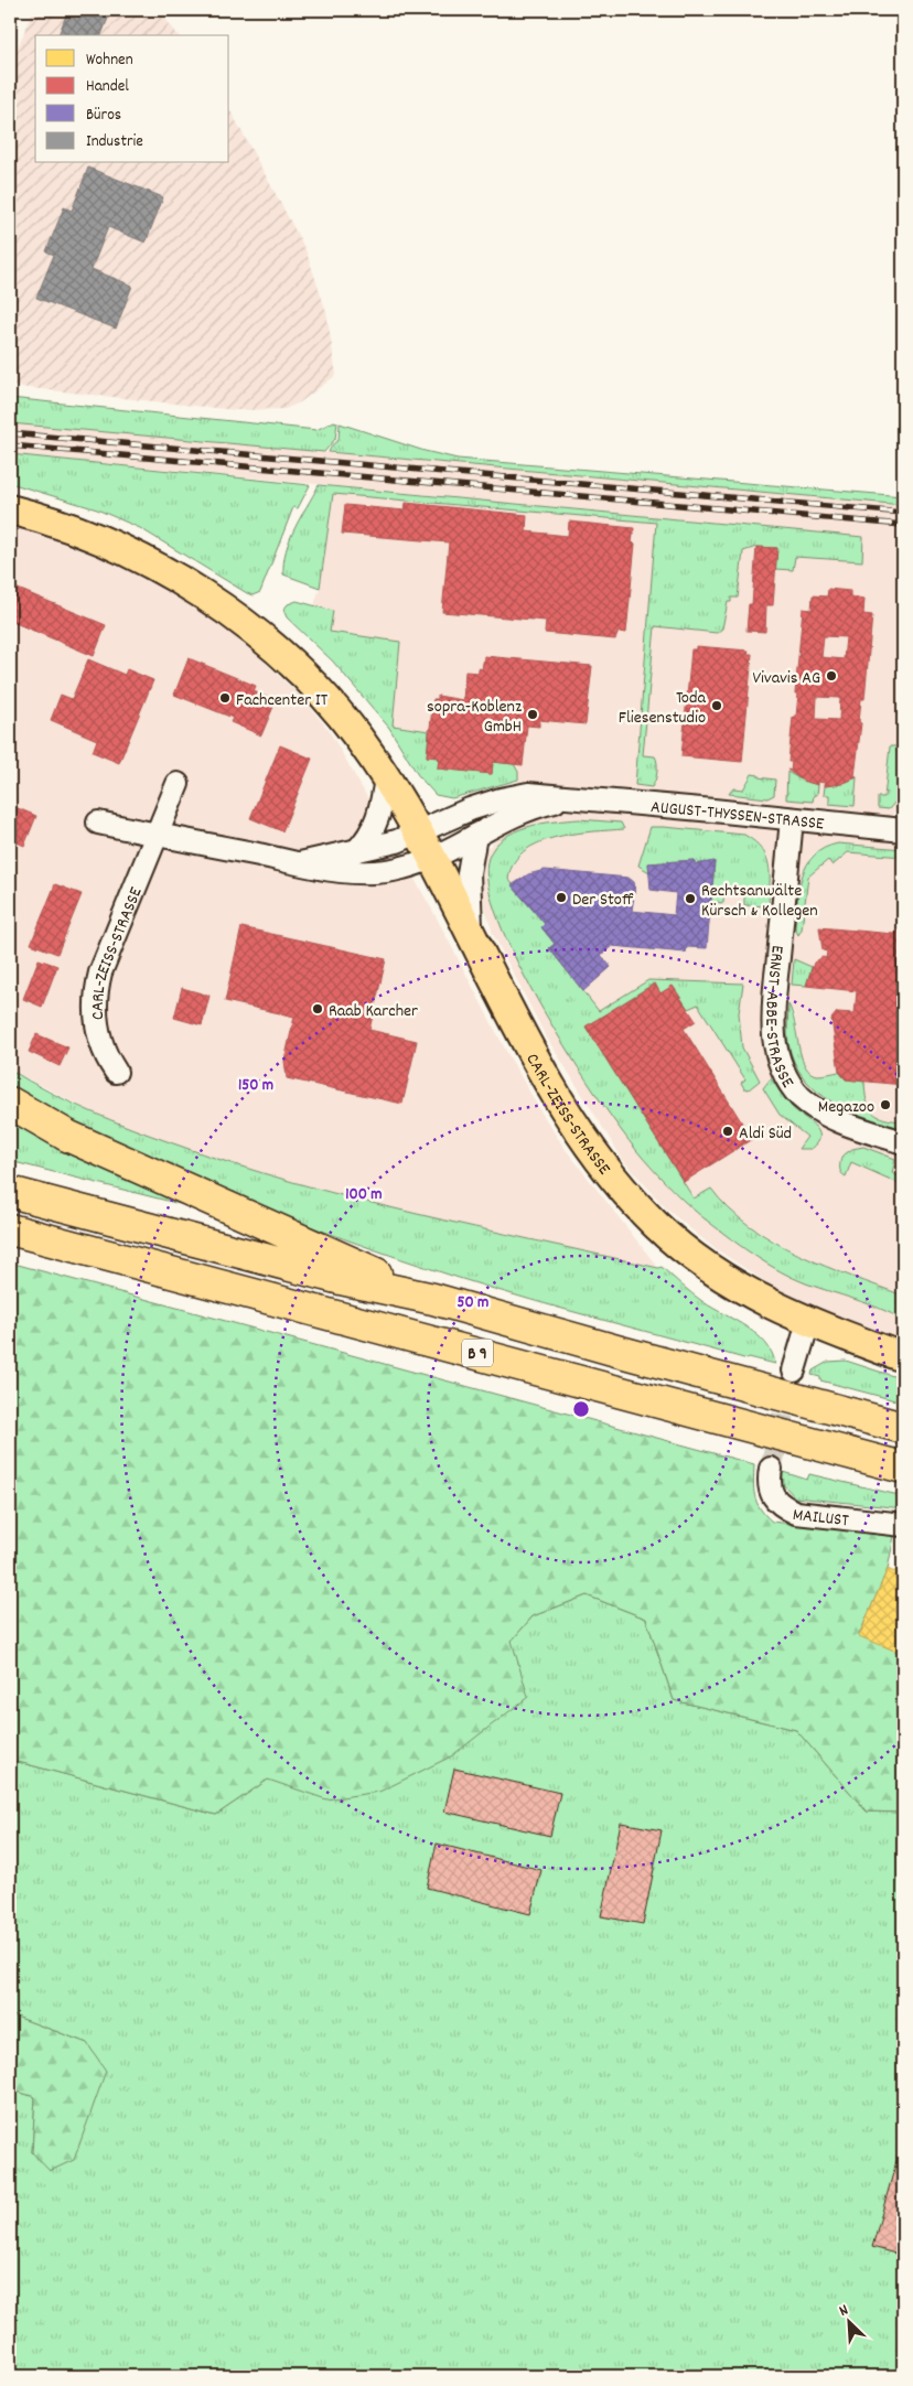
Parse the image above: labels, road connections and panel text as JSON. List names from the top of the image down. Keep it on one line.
{"streets":{"highway":["B 9"],"main road":["CARL-ZEISS-STRASSE"],"street":["AUGUST-THYSSEN-STRASSE","ERNST-ABBE-STRASSE","MAILUST"]},"crossings":[["AUGUST-THYSSEN-STRASSE","CARL-ZEISS-STRASSE"],["AUGUST-THYSSEN-STRASSE","ERNST-ABBE-STRASSE"]],"places":["Vivavis AG","Fachcenter IT","Toda Fliesenstudio","sopra-Koblenz GmbH","Der Stoff","Rechtsanwälte Kürsch & Kollegen","Raab Karcher","Megazoo","Aldi Süd"],"legend":["Wohnen","Handel","Büros","Industrie"],"north":"top left","rings":["150 m","100 m","50 m"]}
